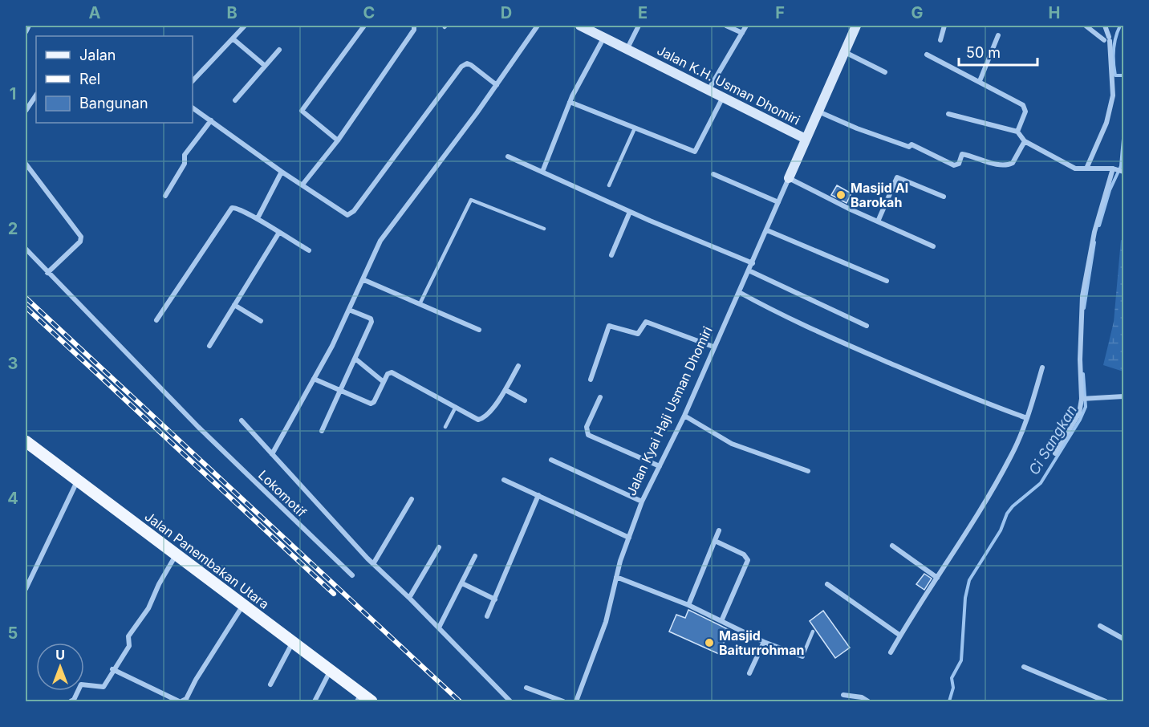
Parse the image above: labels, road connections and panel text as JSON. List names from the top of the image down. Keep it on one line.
{"streets":{"main road":["Jalan K.H. Usman Dhomiri","Jalan Kyai Haji Usman Dhomiri","Jalan Panembakan Utara"],"street":["Lokomotif"]},"crossings":[["Jalan K.H. Usman Dhomiri","Jalan Kyai Haji Usman Dhomiri"]],"water":["Ci Sangkan"],"places":["Masjid Al Barokah","Masjid Baiturrohman"],"legend":["Jalan","Rel","Bangunan"],"scale_bar":"50 m","north":"top","grid":{"columns":["A","B","C","D","E","F","G","H"],"rows":["1","2","3","4","5"]}}
